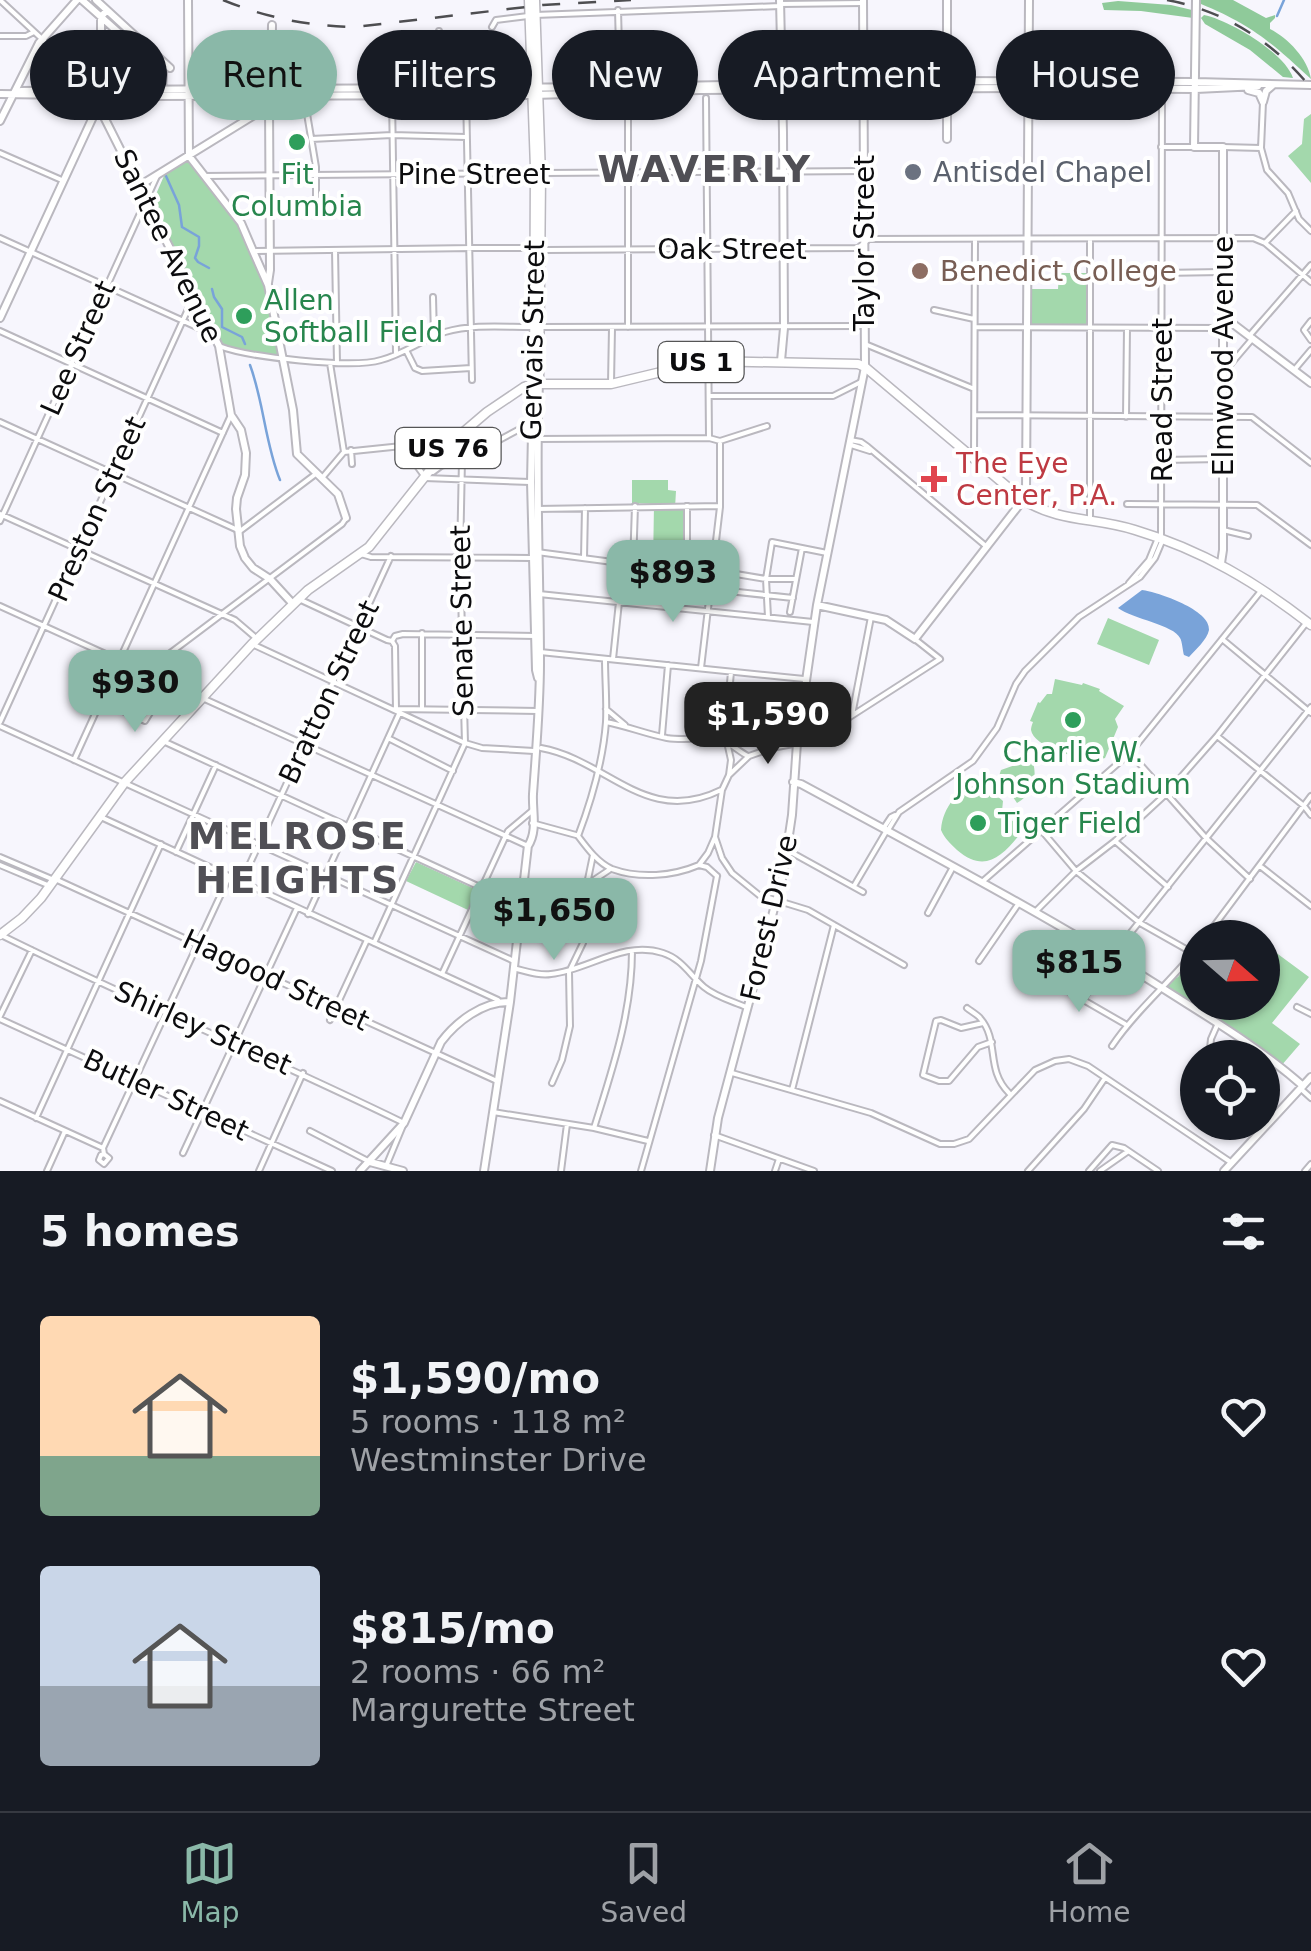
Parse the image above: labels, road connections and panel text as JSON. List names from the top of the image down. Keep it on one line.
{"streets":{"main road":["Gervais Street","US 1","US 76"],"street":["Pine Street","Taylor Street","Santee Avenue","Oak Street","Lee Street","Elmwood Avenue","Read Street","Preston Street","Senate Street","Bratton Street","Forest Drive","Hagood Street","Shirley Street","Butler Street"]},"crossings":[["Pine Street","Taylor Street"],["Pine Street","Gervais Street"],["Taylor Street","Oak Street"],["Taylor Street","US 1"],["Taylor Street","Forest Drive"],["Santee Avenue","Lee Street"],["Santee Avenue","Preston Street"],["Oak Street","Gervais Street"],["Oak Street","Elmwood Avenue"],["Oak Street","Read Street"],["Gervais Street","US 1"],["Gervais Street","US 76"],["Gervais Street","Hagood Street"],["US 1","US 76"],["US 1","Forest Drive"],["US 76","Hagood Street"],["US 76","Shirley Street"]],"districts":["WAVERLY","MELROSE HEIGHTS"],"places":{"other":["Fit Columbia","Antisdel Chapel","Benedict College","Allen Softball Field","Charlie W. Johnson Stadium","Tiger Field"],"health":["The Eye Center, P.A."]},"north":"right","page":{"chip":["Buy","Rent","Filters","New","Apartment","House"],"price":["$893","$930","$1,590","$1,650","$815"],"heading":"5 homes","list":[{"name":"$1,590/mo","note":"5 rooms · 118 m² · Westminster Drive"},{"name":"$815/mo","note":"2 rooms · 66 m² · Margurette Street"}],"tabs":["Map","Saved","Home"]}}
